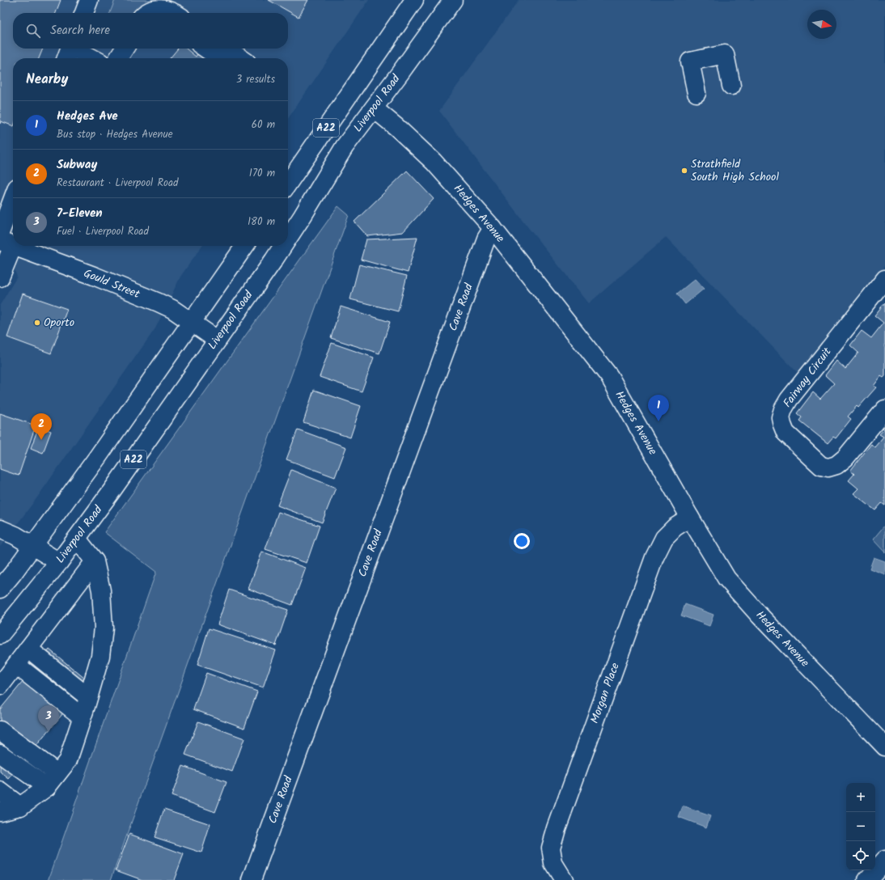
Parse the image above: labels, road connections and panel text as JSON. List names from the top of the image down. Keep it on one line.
{"streets":{"main road":["Liverpool Road","A22","Hedges Avenue","Gould Street","Cave Road","Fairway Circuit","Morgan Place"]},"crossings":[["Liverpool Road","Hedges Avenue"],["Liverpool Road","Gould Street"],["A22","Gould Street"],["Hedges Avenue","Cave Road"],["Hedges Avenue","Morgan Place"]],"places":["Strathfield South High School","Oporto"],"north":"right","page":{"search":"Search here","heading":["Nearby","3 results"],"list":[{"mark":"1","name":"Hedges Ave","note":"Bus stop · Hedges Avenue","value":"60 m"},{"mark":"2","name":"Subway","note":"Restaurant · Liverpool Road","value":"170 m"},{"mark":"3","name":"7-Eleven","note":"Fuel · Liverpool Road","value":"180 m"}],"pins":["1","2","3"],"map_buttons":["+","−"]}}
